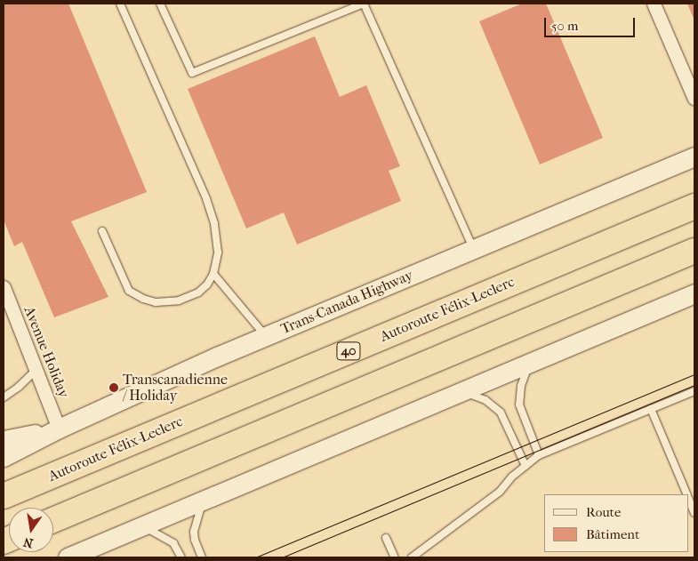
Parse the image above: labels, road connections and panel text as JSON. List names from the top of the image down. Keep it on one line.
{"streets":{"highway":["Autoroute Félix-Leclerc","40"],"main road":["Trans-Canada Highway"],"street":["Avenue Holiday"]},"crossings":[["Trans-Canada Highway","Avenue Holiday"]],"places":["Transcanadienne / Holiday"],"legend":["Route","Bâtiment"],"scale_bar":"50 m","north":"bottom"}
